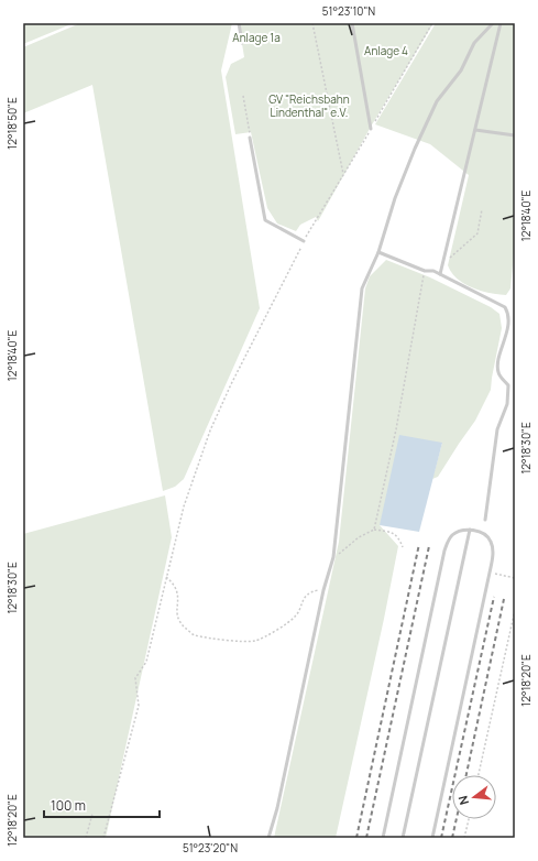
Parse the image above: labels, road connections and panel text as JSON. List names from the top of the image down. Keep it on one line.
{"parks":["Anlage 1a","Anlage 4","GV \"Reichsbahn Lindenthal\" e.V."],"scale_bar":"100 m","north":"left","coordinates":["51°23'10\"N","12°18'50\"E","12°18'40\"E","12°18'30\"E","12°18'20\"E","51°23'20\"N"]}
